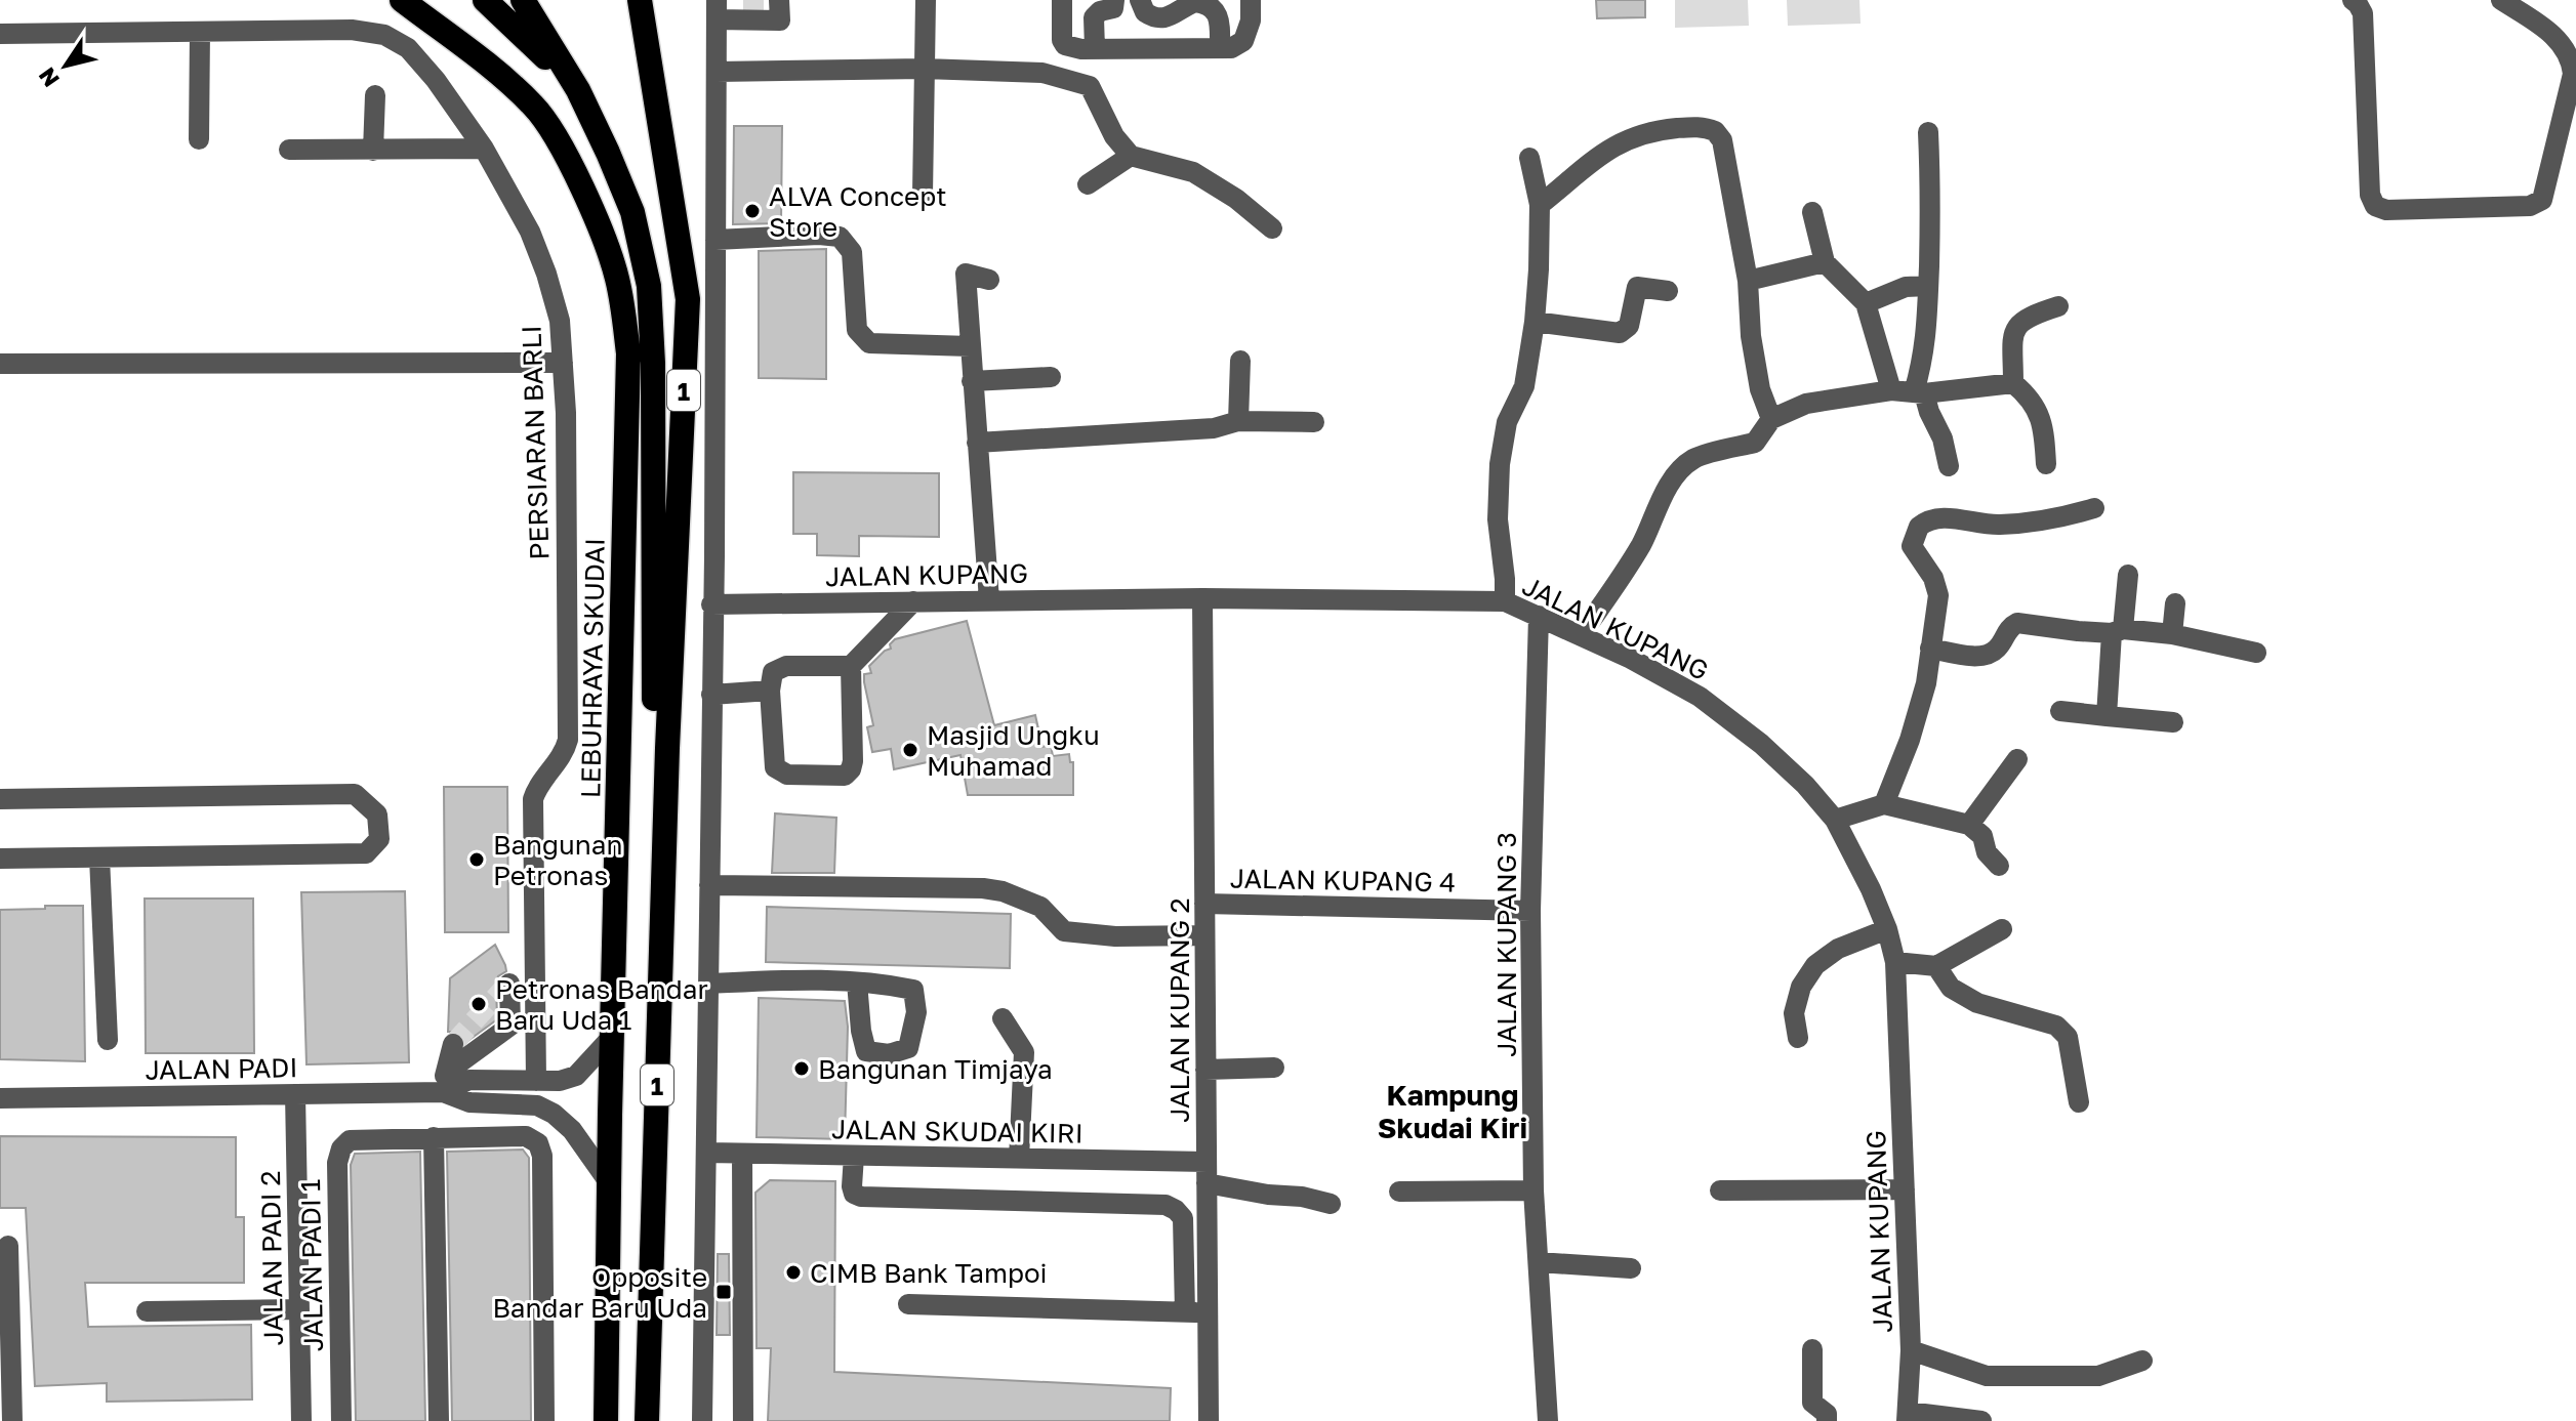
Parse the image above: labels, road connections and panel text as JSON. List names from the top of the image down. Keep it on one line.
{"streets":{"highway":["1","LEBUHRAYA SKUDAI"],"street":["PERSIARAN BARLI","JALAN KUPANG","JALAN KUPANG 4","JALAN KUPANG 3","JALAN KUPANG 2","JALAN PADI","JALAN SKUDAI KIRI","JALAN PADI 2","JALAN PADI 1"]},"crossings":[["PERSIARAN BARLI","JALAN PADI"],["JALAN KUPANG","JALAN KUPANG 3"],["JALAN KUPANG","JALAN KUPANG 2"],["LEBUHRAYA SKUDAI","JALAN PADI"],["JALAN KUPANG 4","JALAN KUPANG 3"],["JALAN KUPANG 4","JALAN KUPANG 2"],["JALAN KUPANG 2","JALAN SKUDAI KIRI"],["JALAN PADI","JALAN PADI 2"]],"districts":["Kampung Skudai Kiri"],"places":{"other":["ALVA Concept Store","Masjid Ungku Muhamad","Bangunan Petronas","Petronas Bandar Baru Uda 1","Bangunan Timjaya","CIMB Bank Tampoi"],"transit":["Opposite Bandar Baru Uda"]},"north":"bottom left"}
